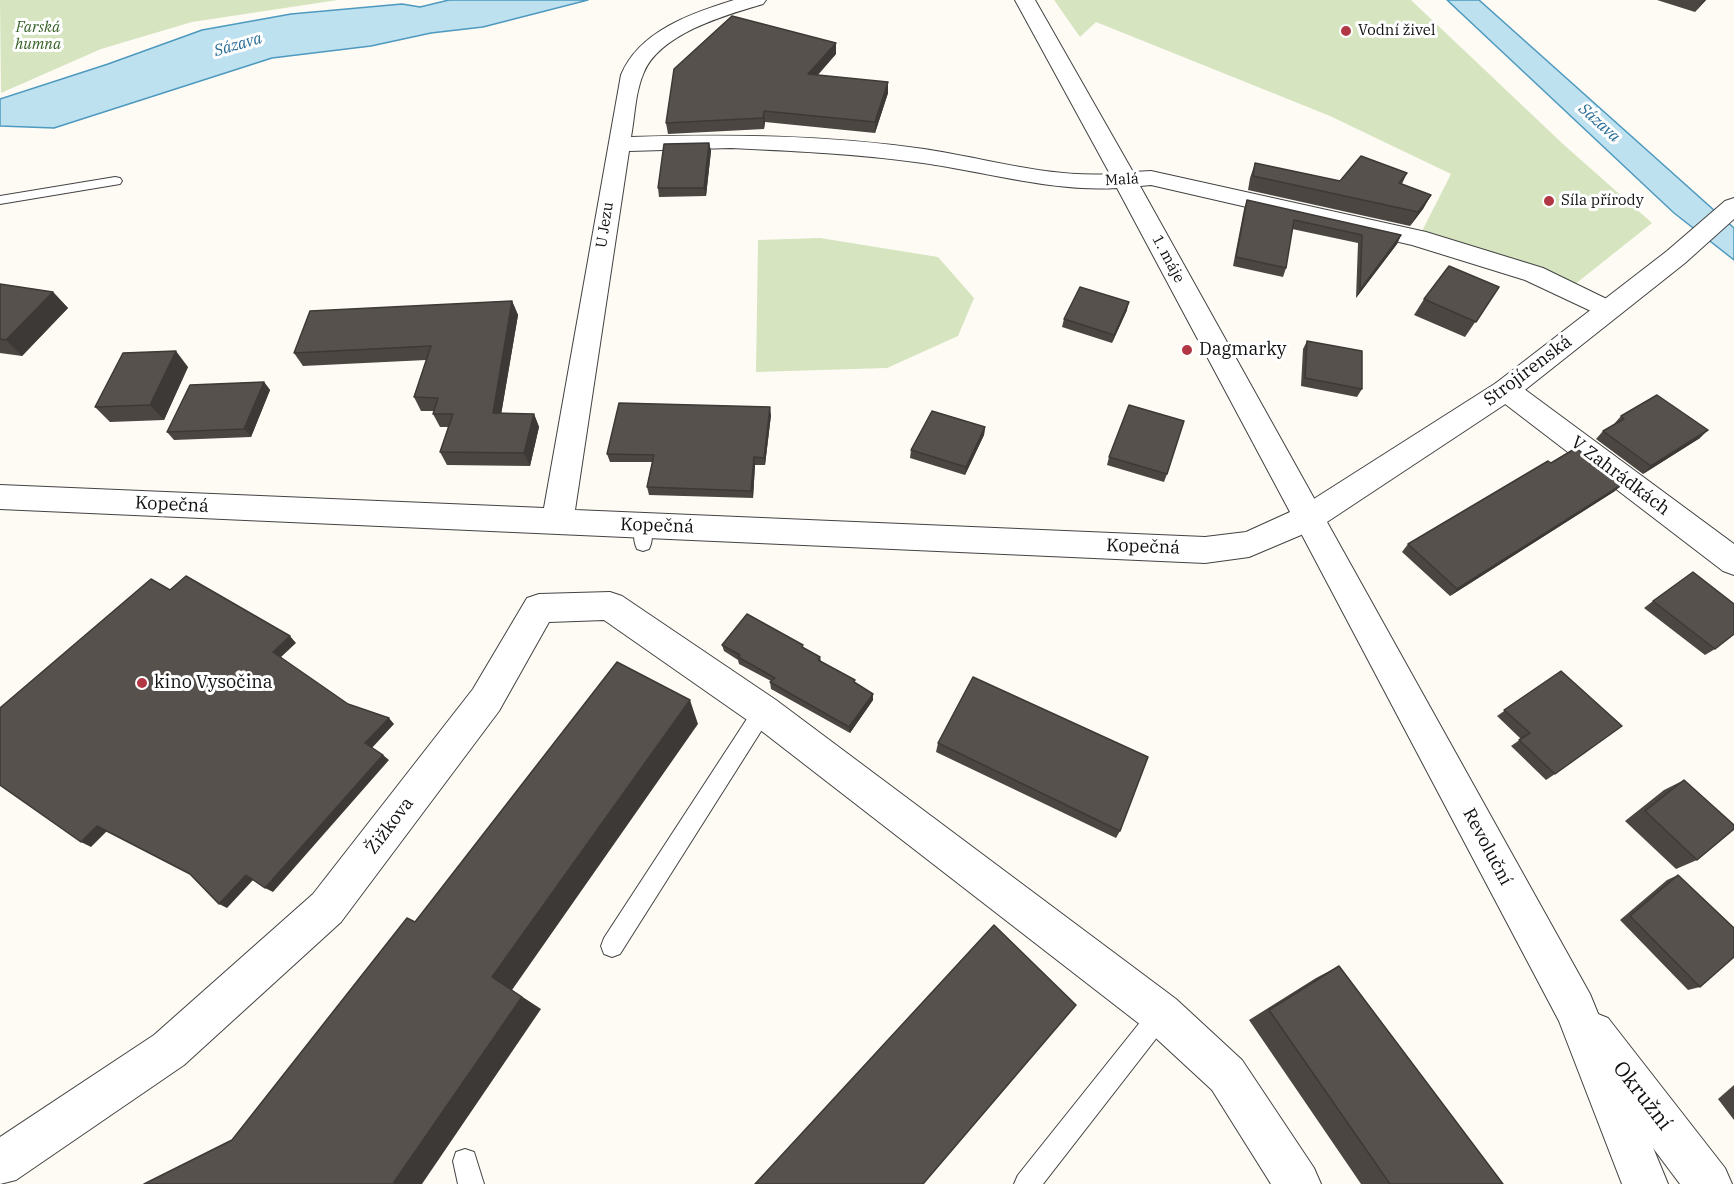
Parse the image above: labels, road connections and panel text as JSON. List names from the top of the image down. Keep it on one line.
{"streets":{"street":["Malá","U Jezu","1. máje","Strojírenská","V Zahrádkách","Kopečná","Žižkova","Revoluční","Okružní"]},"crossings":[["Malá","U Jezu"],["Malá","1. máje"],["Malá","Strojírenská"],["U Jezu","Kopečná"],["1. máje","Strojírenská"],["1. máje","Kopečná"],["1. máje","Revoluční"],["Strojírenská","V Zahrádkách"],["Strojírenská","Kopečná"],["Strojírenská","Revoluční"],["Kopečná","Revoluční"],["Revoluční","Okružní"]],"water":["Sázava"],"parks":["Farská humna"],"places":["Vodní živel","Síla přírody","Dagmarky","kino Vysočina"]}
